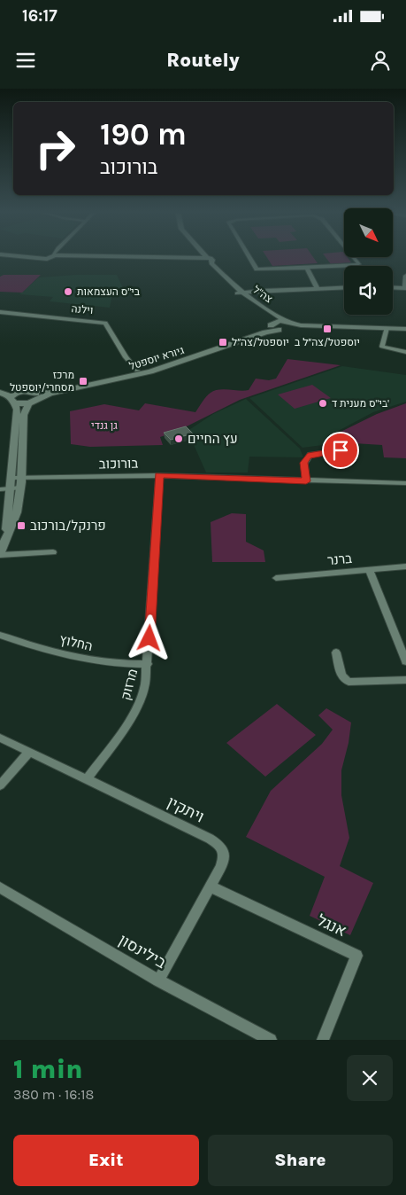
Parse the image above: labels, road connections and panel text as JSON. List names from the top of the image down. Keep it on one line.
{"streets":{"street":["צה\"ל","וילנה","גיורא יוספטל","בורוכוב","ברנר","החלוץ","מרזוק","ויתקין","אנגל","בילינסון"]},"crossings":[["צה\"ל","גיורא יוספטל"],["וילנה","גיורא יוספטל"],["בורוכוב","מרזוק"],["החלוץ","מרזוק"],["מרזוק","ויתקין"],["ויתקין","אנגל"],["ויתקין","בילינסון"]],"parks":["גן גנדי"],"places":{"other":["בי\"ס העצמאות","בי\"ס מענית ד'","עץ החיים"],"transit":["יוספטל/צה״ל ב","יוספטל/צה״ל","מרכז מסחרי/יוספטל","פרנקל/בורכוב"]},"north":"bottom right","page":{"status":"16:17","header":"Routely","turn":["190 m","בורוכוב"],"heading":["1 min","380 m · 16:18"],"buttons":["Exit","Share"]}}
